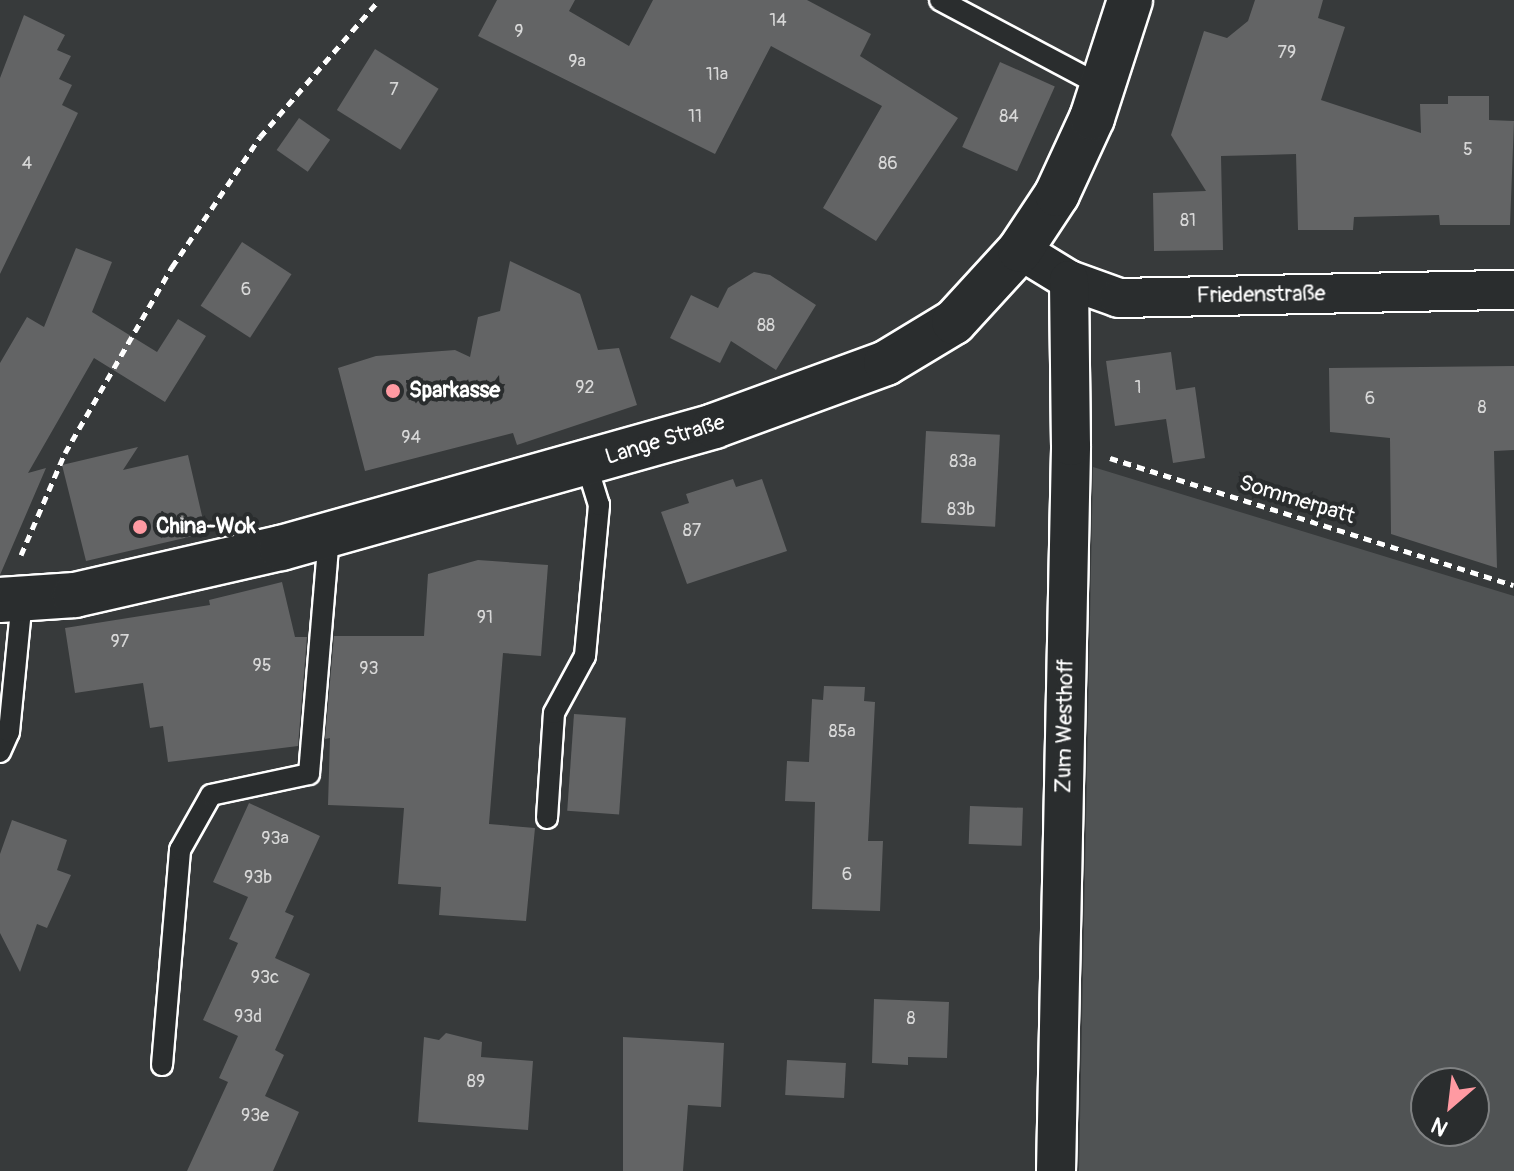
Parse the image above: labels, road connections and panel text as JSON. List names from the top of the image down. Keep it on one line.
{"streets":{"main road":["Lange Straße"],"street":["Friedenstraße","Zum Westhoff"],"path":["Sommerpatt"]},"crossings":[["Friedenstraße","Lange Straße"],["Friedenstraße","Zum Westhoff"],["Sommerpatt","Zum Westhoff"]],"places":["Sparkasse","China-Wok"],"house_numbers":["14","9","79","9a","11a","7","11","84","5","4","86","81","6","88","92","1","6","8","94","83a","83b","87","91","97","95","93","85a","93a","6","93b","93c","93d","8","89","93e"],"north":"bottom left"}
